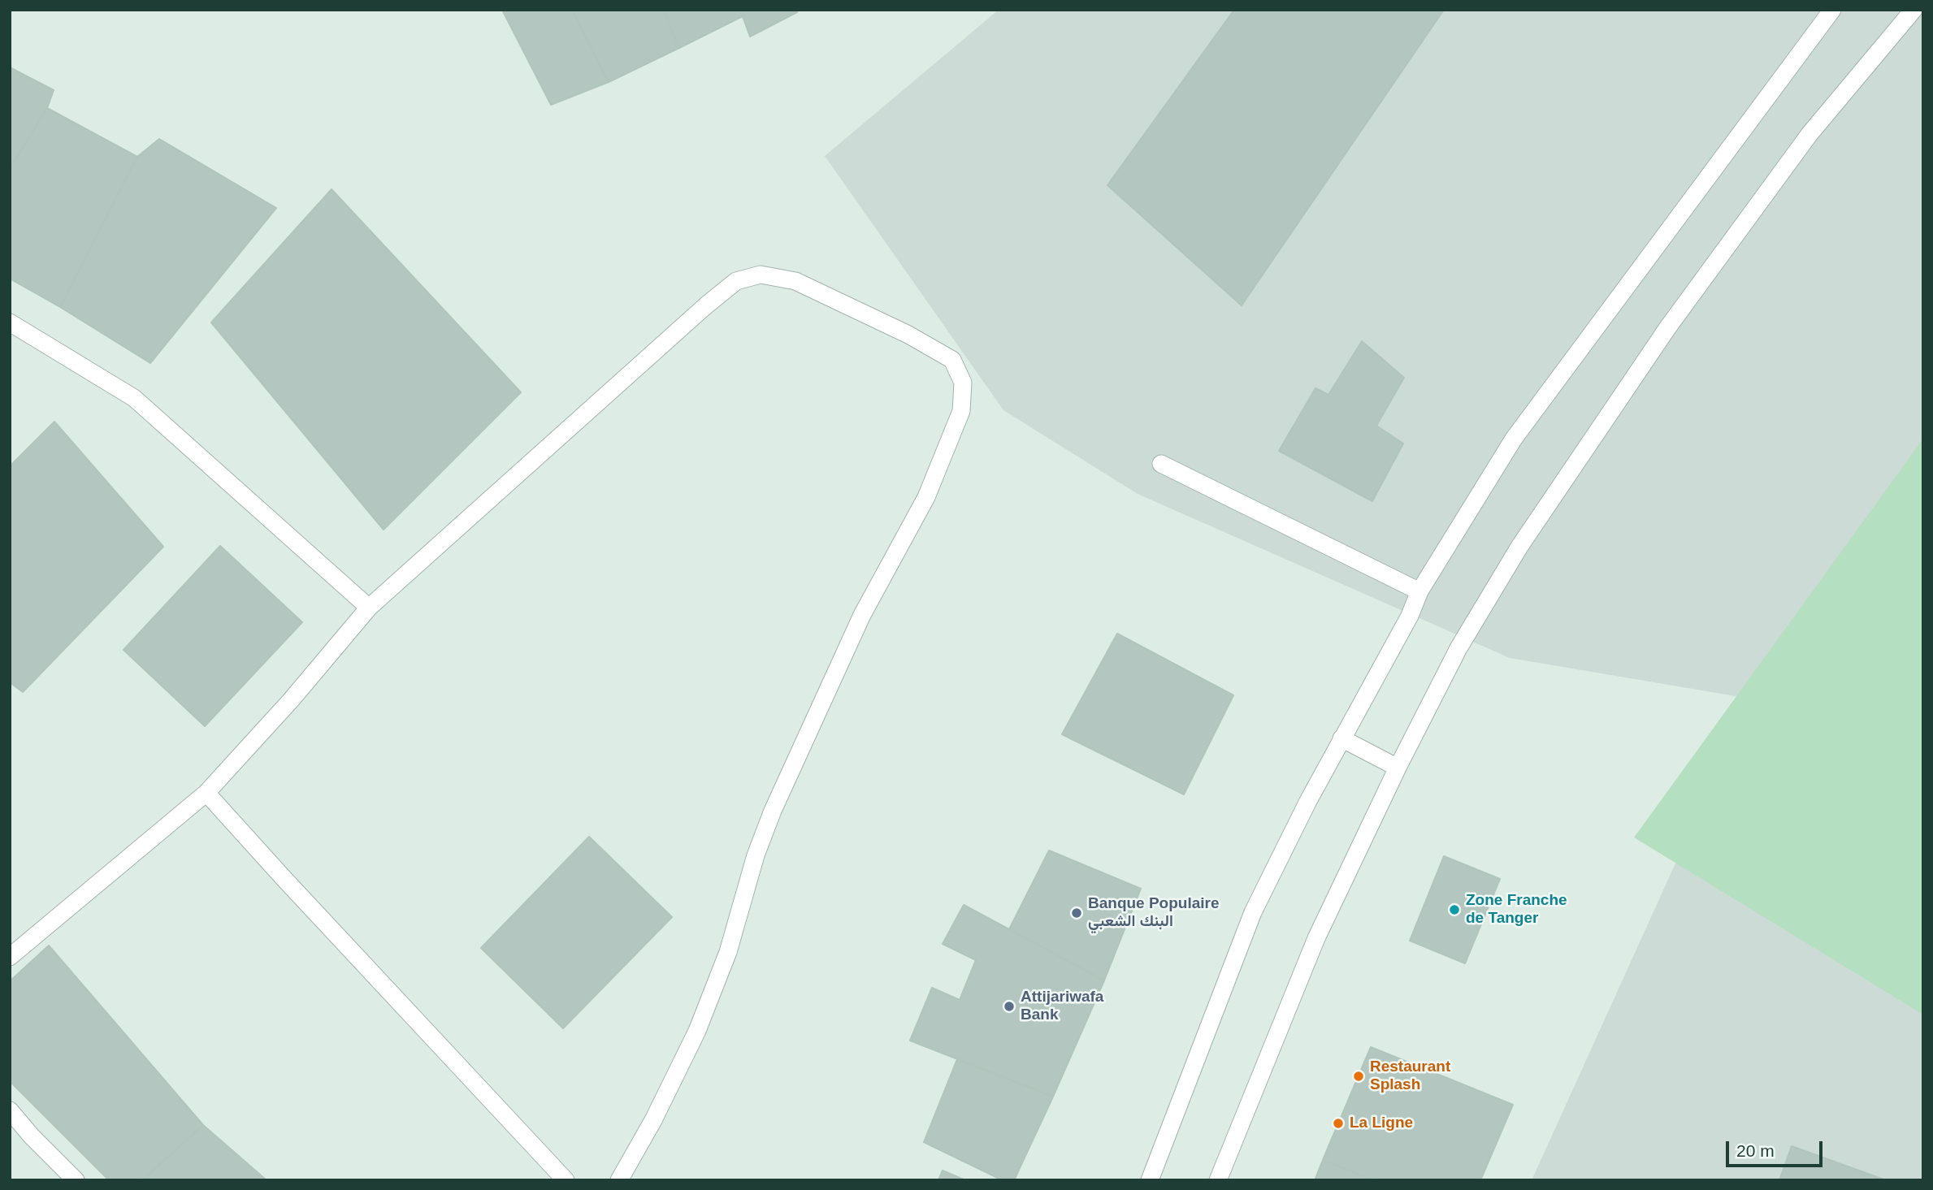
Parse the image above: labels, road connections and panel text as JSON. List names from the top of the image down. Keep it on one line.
{"places":["Zone Franche de Tanger","Banque Populaire البنك الشعبي","Attijariwafa Bank","Restaurant Splash","La Ligne"],"scale_bar":"20 m"}
